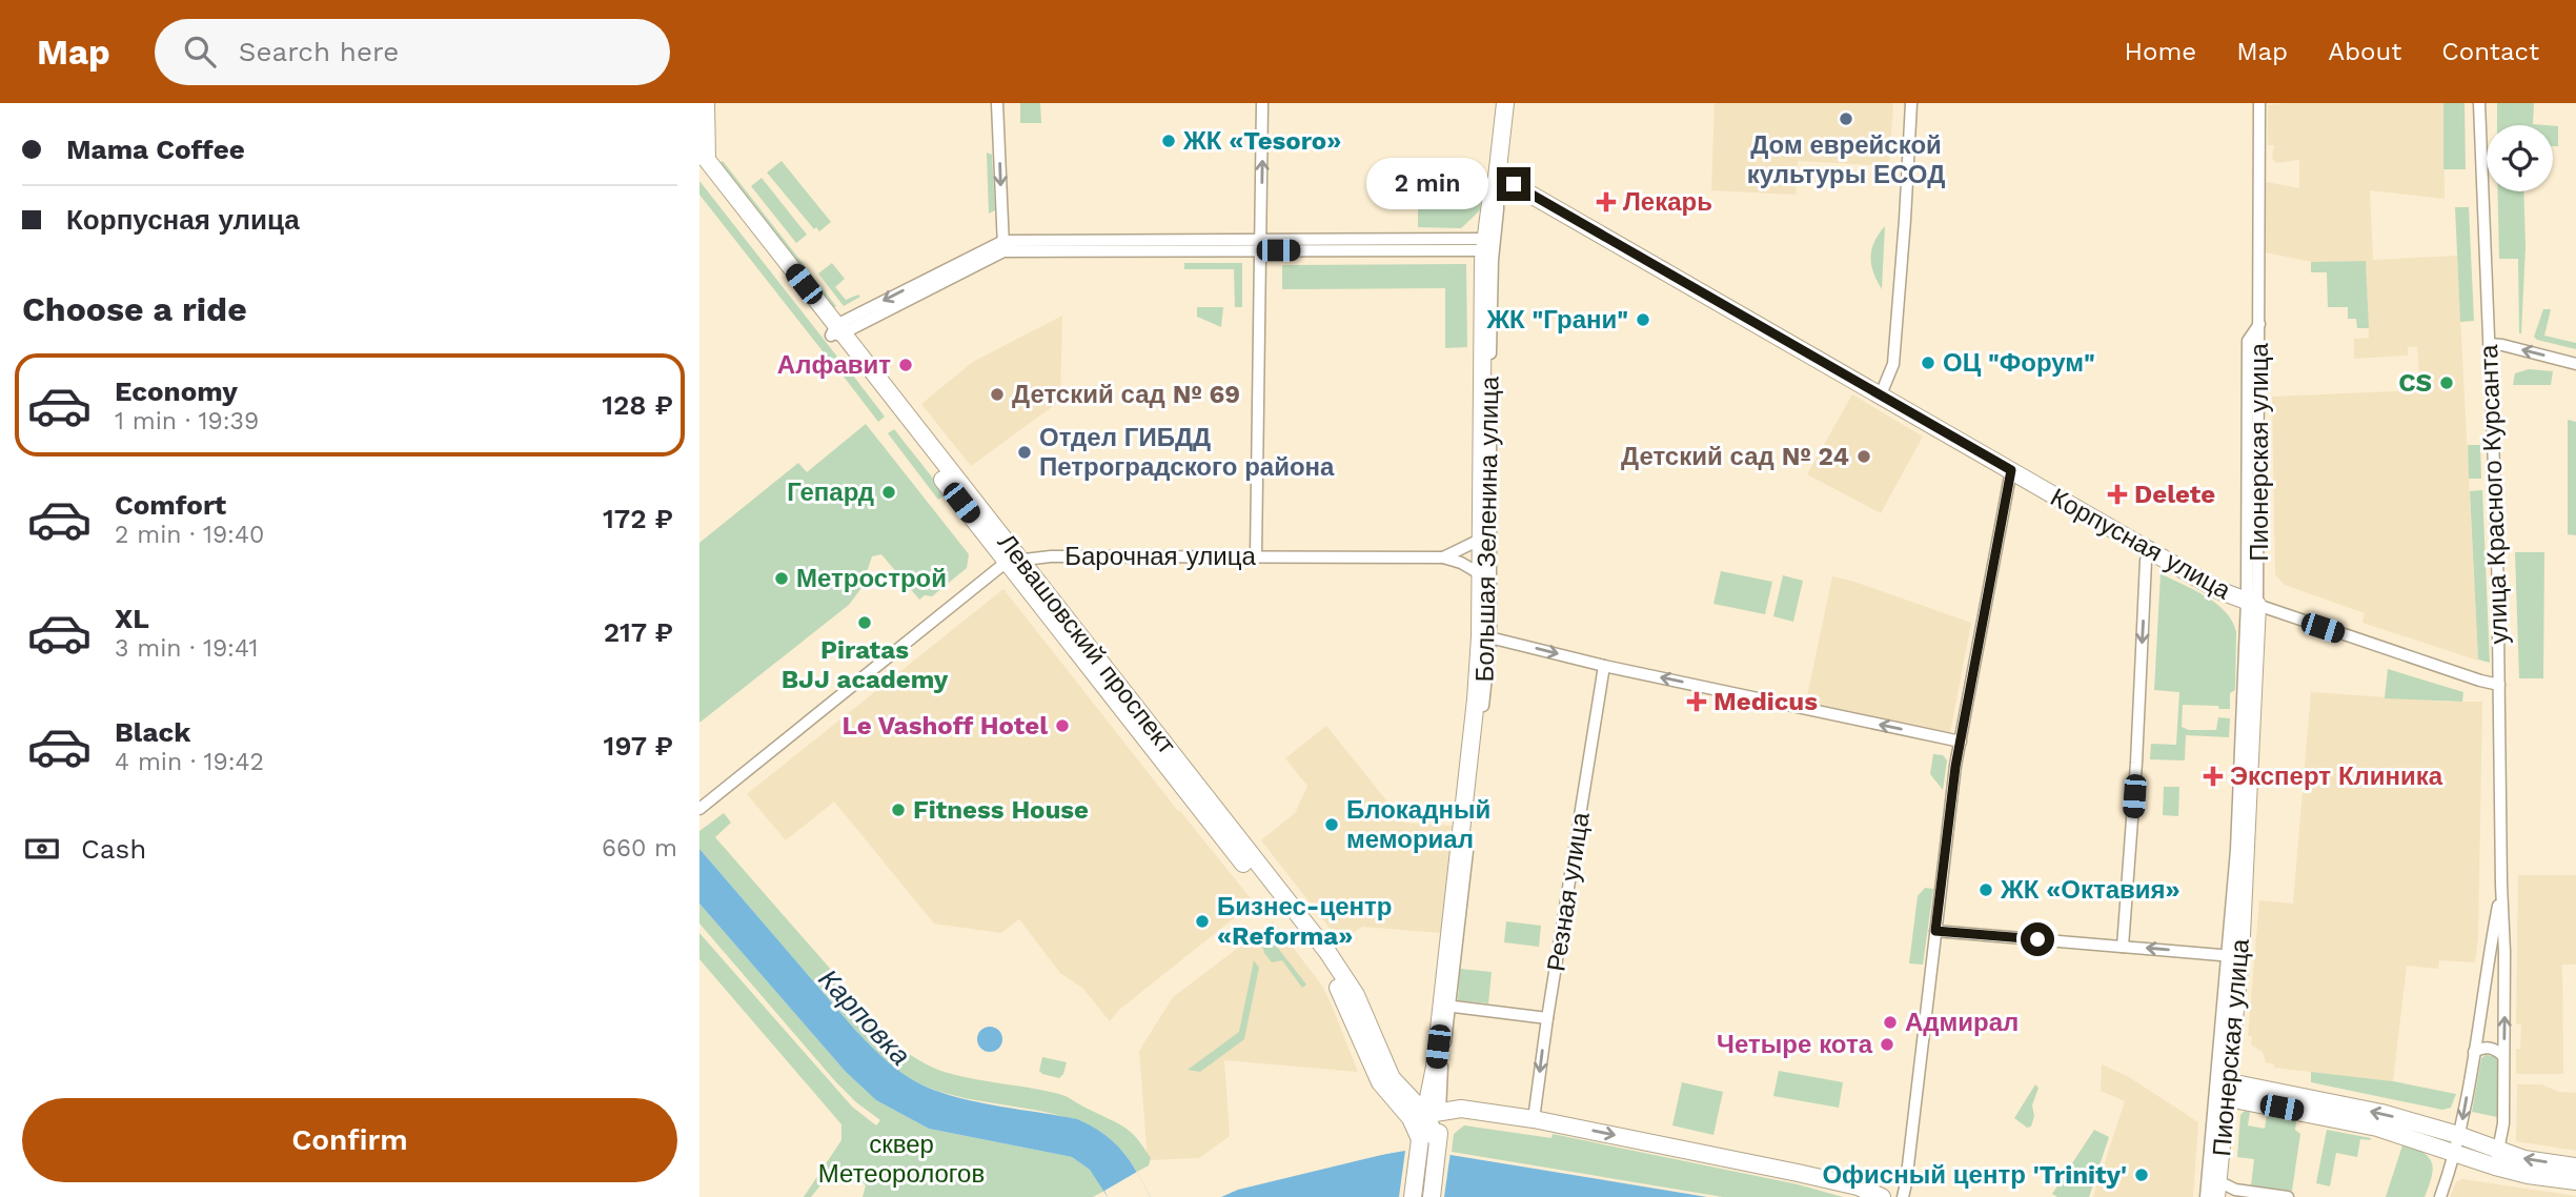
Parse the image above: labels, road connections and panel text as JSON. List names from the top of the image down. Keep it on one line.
{"streets":{"main road":["Пионерская улица","Большая Зеленина улица","Корпусная улица","Левашовский проспект"],"street":["улица Красного Курсанта","Барочная улица","Резная улица"]},"crossings":[["Пионерская улица","Корпусная улица"],["улица Красного Курсанта","Корпусная улица"],["Большая Зеленина улица","Корпусная улица"],["Большая Зеленина улица","Барочная улица"],["Большая Зеленина улица","Левашовский проспект"],["Барочная улица","Левашовский проспект"]],"water":["Карповка"],"parks":["сквер Метеорологов"],"places":{"other":["Дом еврейской культуры ЕСОД","ЖК «Tesoro»","ЖК \"Грани\"","ОЦ \"Форум\"","Алфавит","CS","Детский сад № 69","Отдел ГИБДД Петроградского района","Детский сад № 24","Гепард","Метрострой","Piratas BJJ academy","Le Vashoff Hotel","Fitness House","Блокадный мемориал","ЖК «Октавия»","Бизнес-центр «Reforma»","Адмирал","Четыре кота","Офисный центр 'Trinity'"],"health":["Лекарь","Delete","Medicus","Эксперт Клиника"]},"page":{"header":"Map","search":"Search here","nav":["Home","Map","About","Contact"],"banner":["Mama Coffee","Корпусная улица"],"bubble":"2 min","heading":"Choose a ride","list":[{"name":"Economy","note":"1 min · 19:39","value":"128 ₽"},{"name":"Comfort","note":"2 min · 19:40","value":"172 ₽"},{"name":"XL","note":"3 min · 19:41","value":"217 ₽"},{"name":"Black","note":"4 min · 19:42","value":"197 ₽"}],"pay":["Cash","660 m"],"buttons":"Confirm"}}
